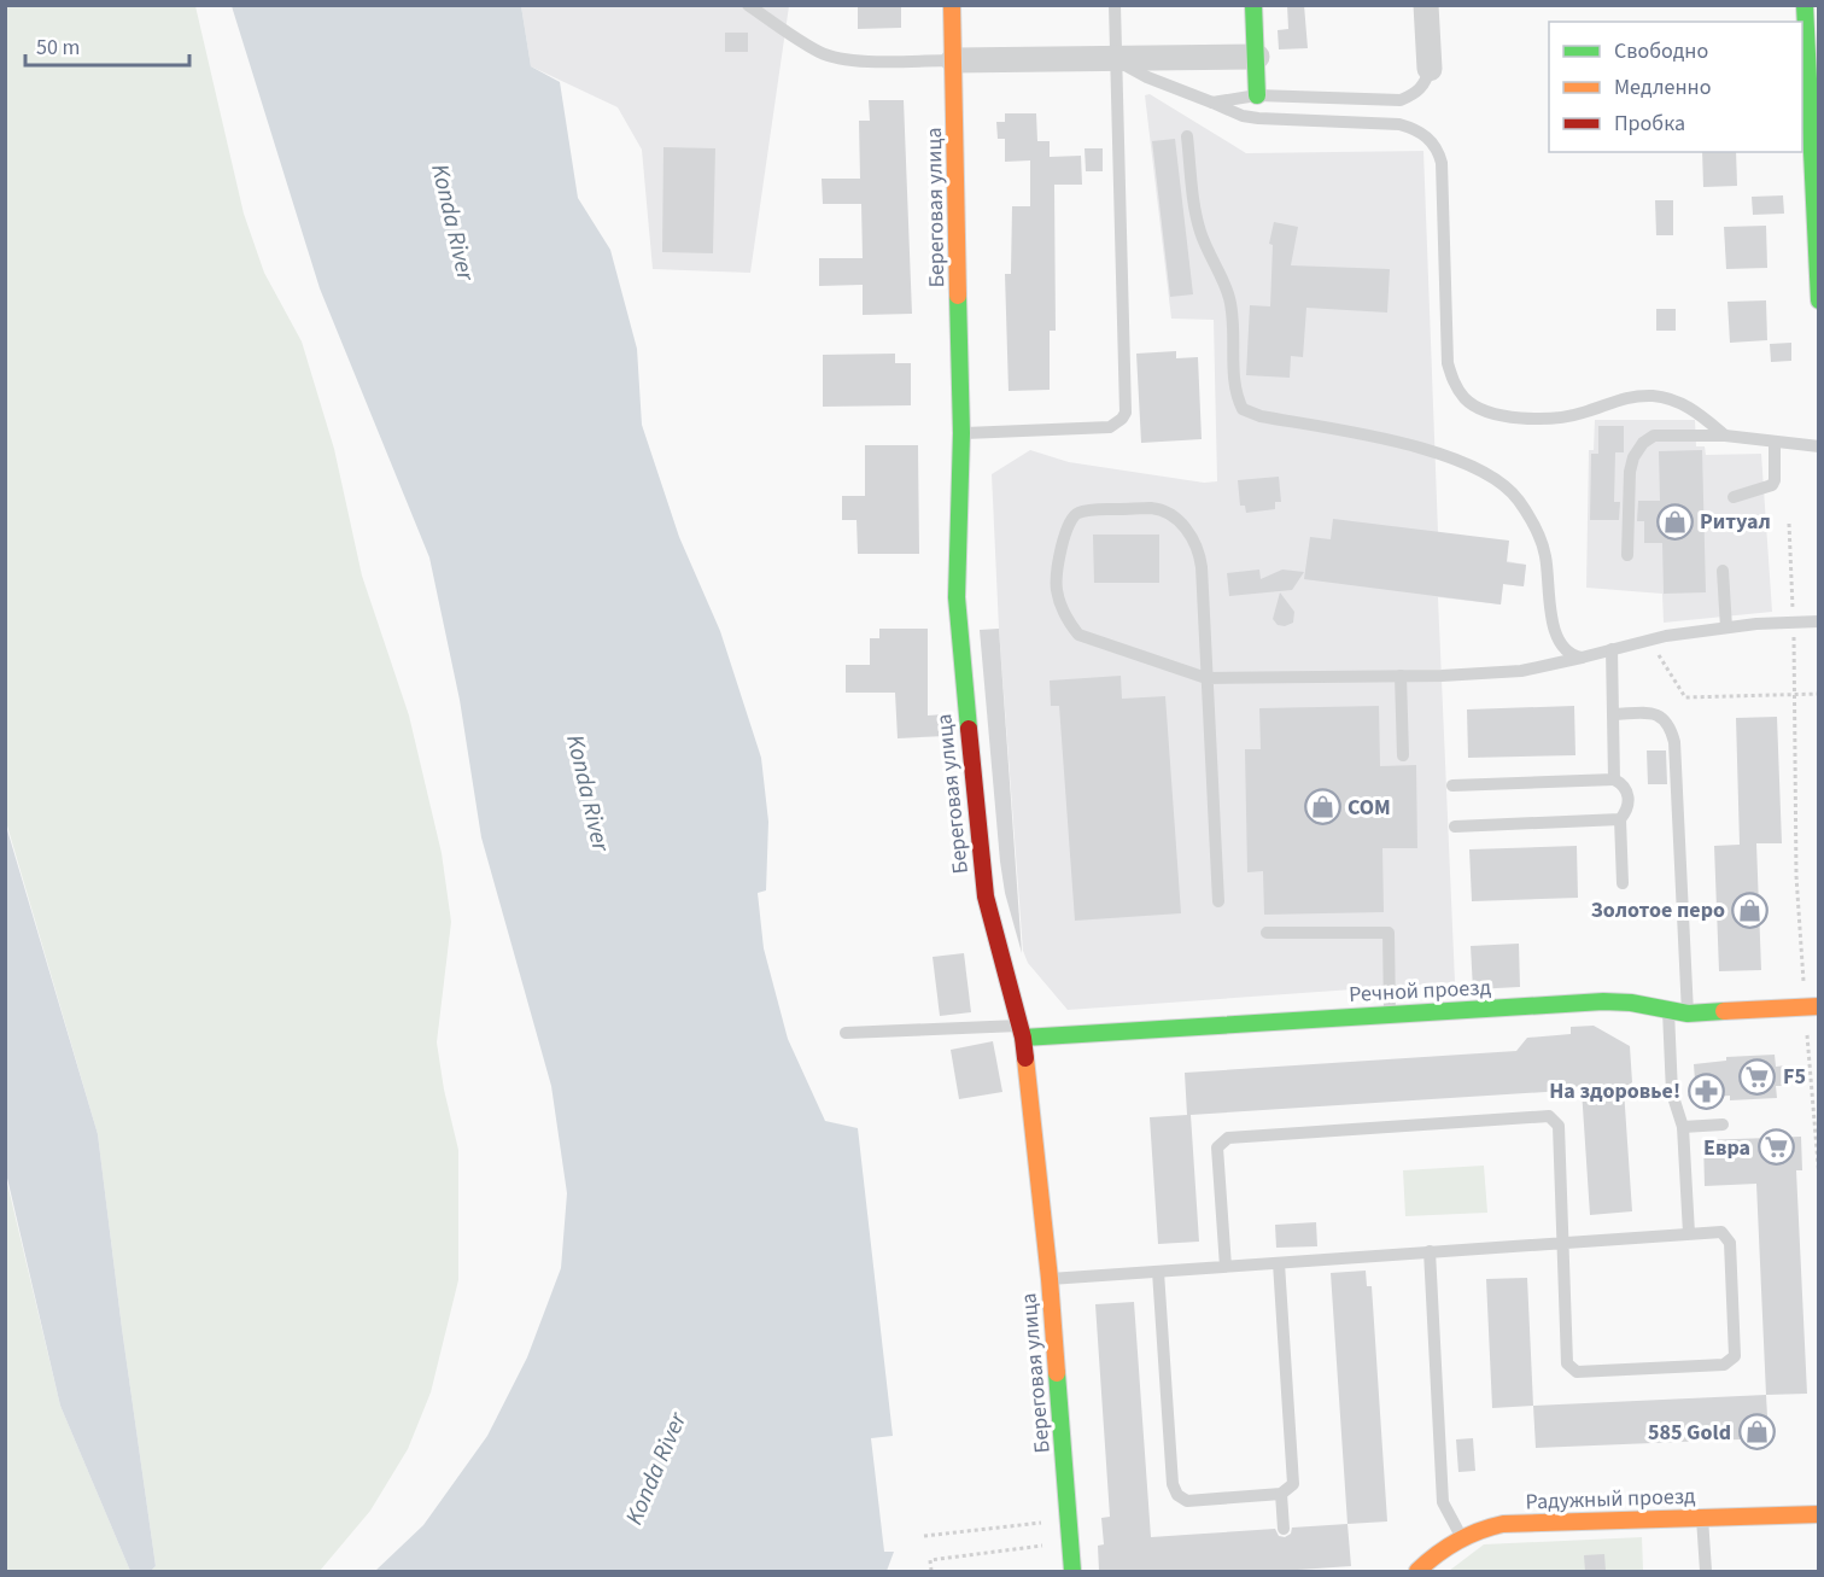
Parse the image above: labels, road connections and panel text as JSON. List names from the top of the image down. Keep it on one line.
{"streets":{"street":["Береговая улица","Речной проезд","Радужный проезд"]},"crossings":[["Береговая улица","Речной проезд"]],"water":["Konda River"],"places":{"shop":["Ритуал","СОМ","Золотое перо","585 Gold"],"supermarket":["F5","Евра"],"pharmacy":["На здоровье!"]},"legend":["Свободно","Медленно","Пробка"],"scale_bar":"50 m"}
